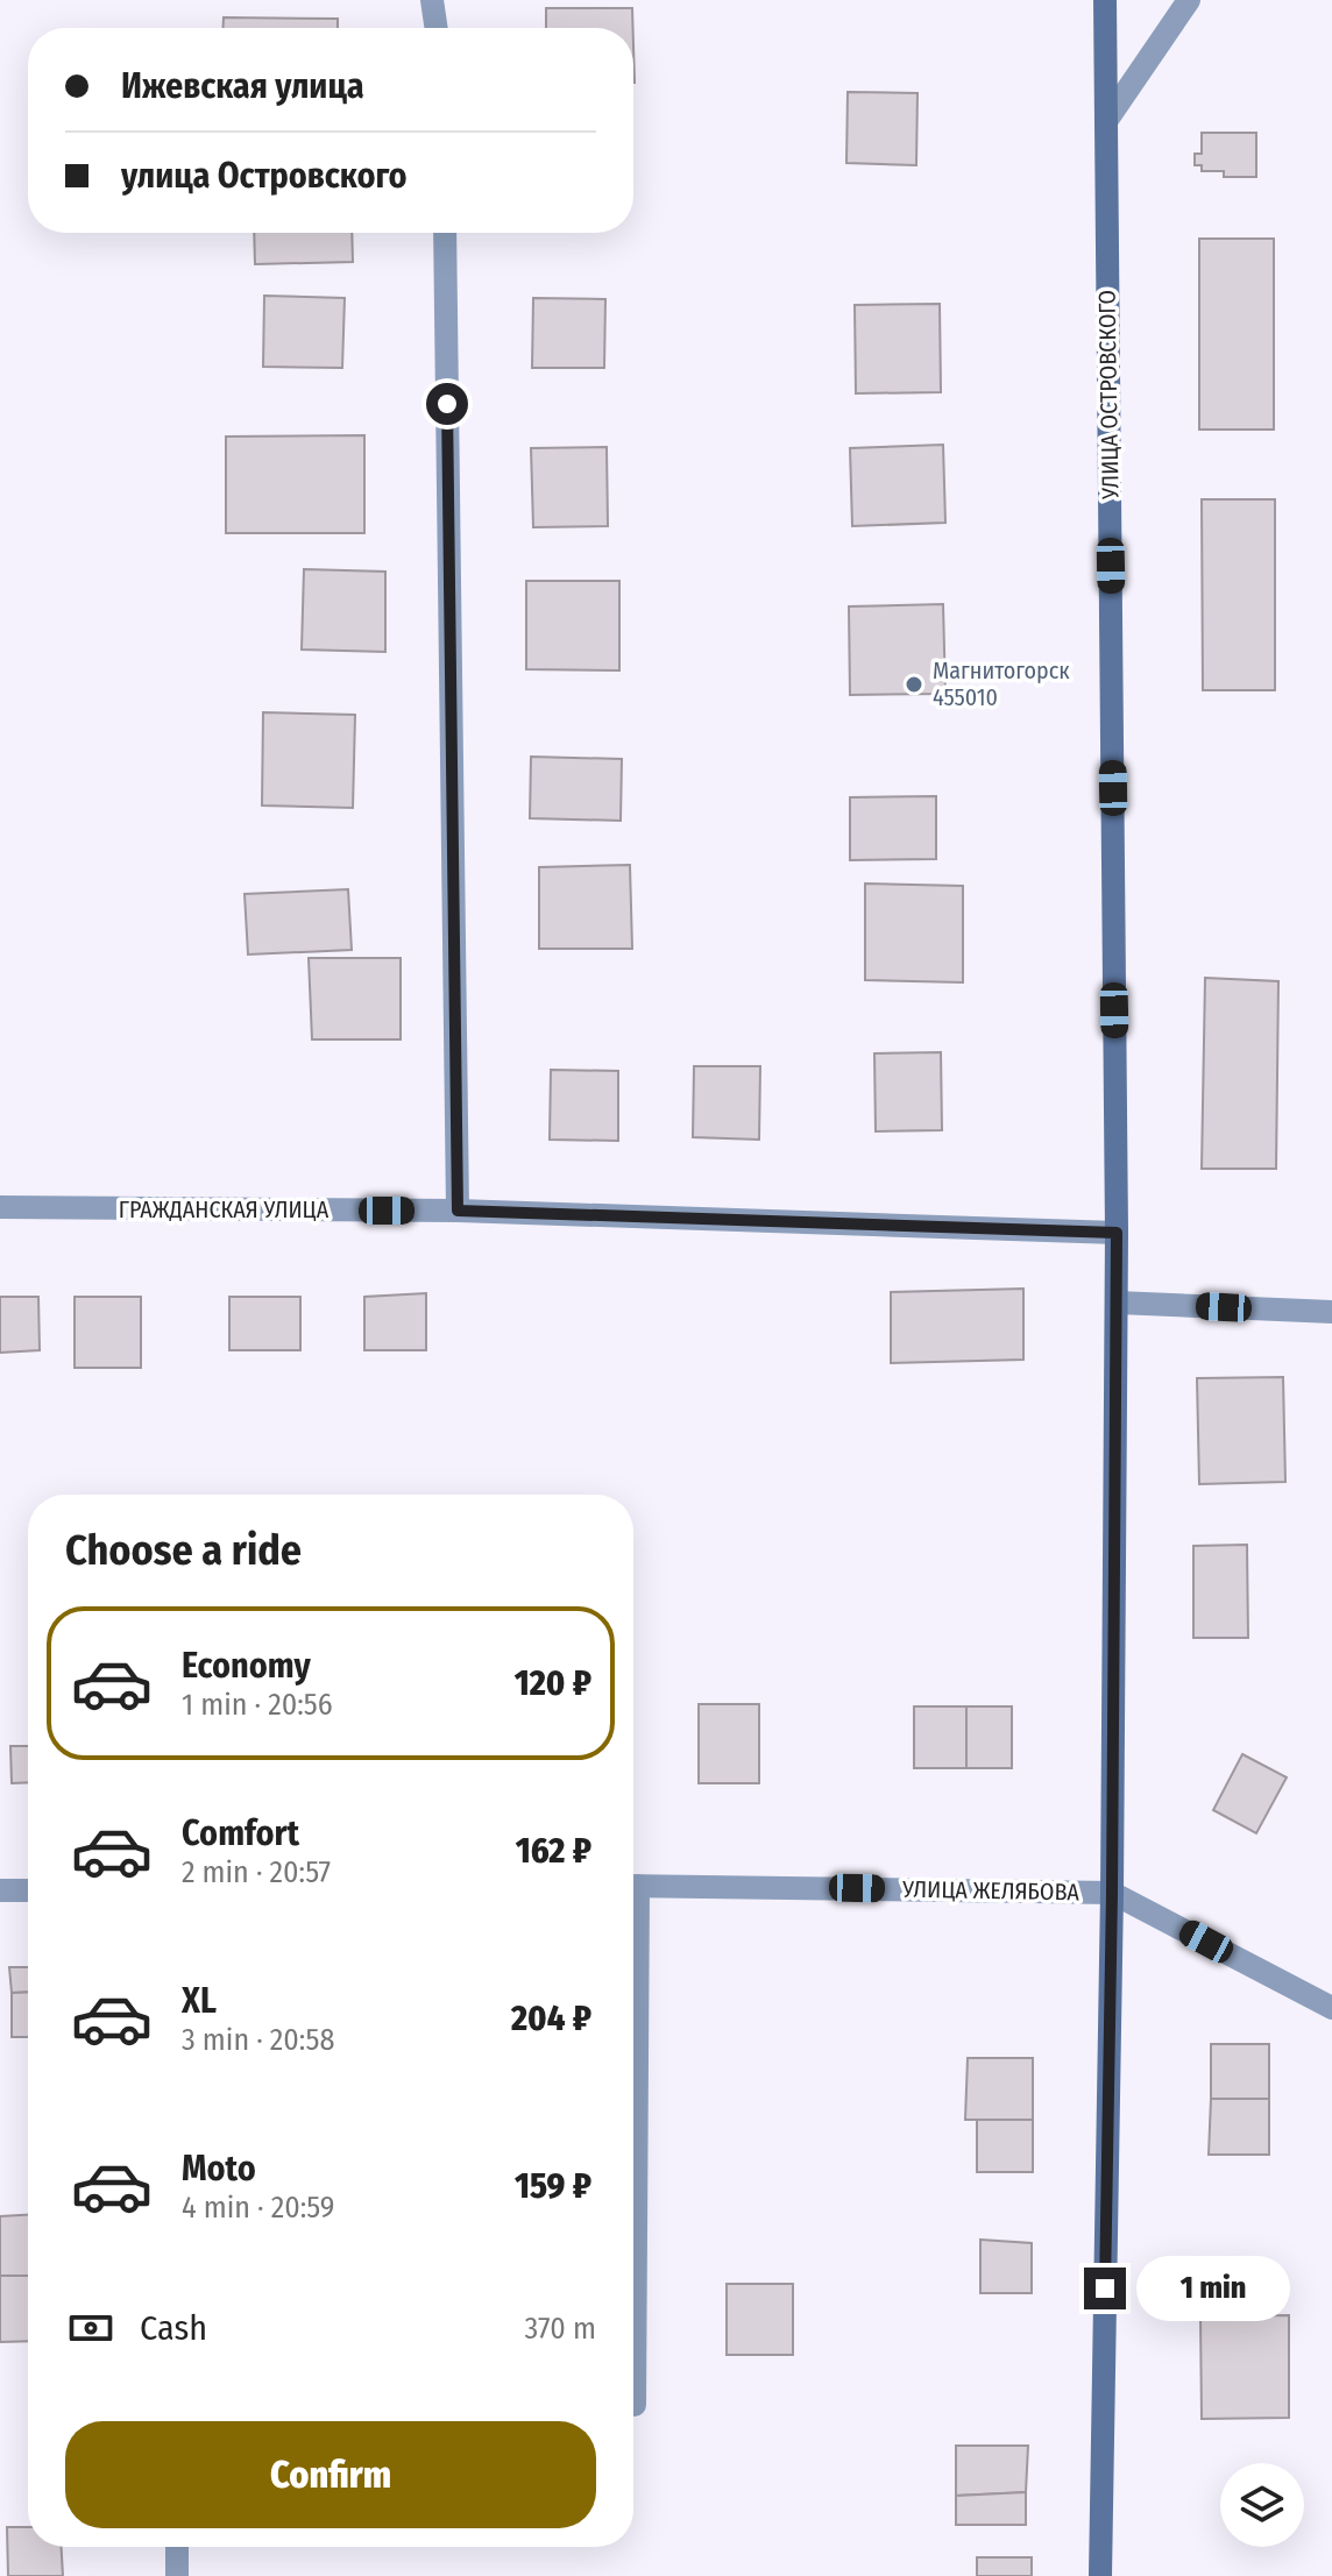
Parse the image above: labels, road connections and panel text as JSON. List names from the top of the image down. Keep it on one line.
{"streets":{"street":["УЛИЦА ОСТРОВСКОГО","ГРАЖДАНСКАЯ УЛИЦА","УЛИЦА ЖЕЛЯБОВА"]},"crossings":[["УЛИЦА ОСТРОВСКОГО","ГРАЖДАНСКАЯ УЛИЦА"],["УЛИЦА ОСТРОВСКОГО","УЛИЦА ЖЕЛЯБОВА"]],"places":["Магнитогорск 455010"],"page":{"banner":["Ижевская улица","улица Островского"],"heading":"Choose a ride","list":[{"name":"Economy","note":"1 min · 20:56","value":"120 ₽"},{"name":"Comfort","note":"2 min · 20:57","value":"162 ₽"},{"name":"XL","note":"3 min · 20:58","value":"204 ₽"},{"name":"Moto","note":"4 min · 20:59","value":"159 ₽"}],"bubble":"1 min","pay":["Cash","370 m"],"buttons":"Confirm"}}
